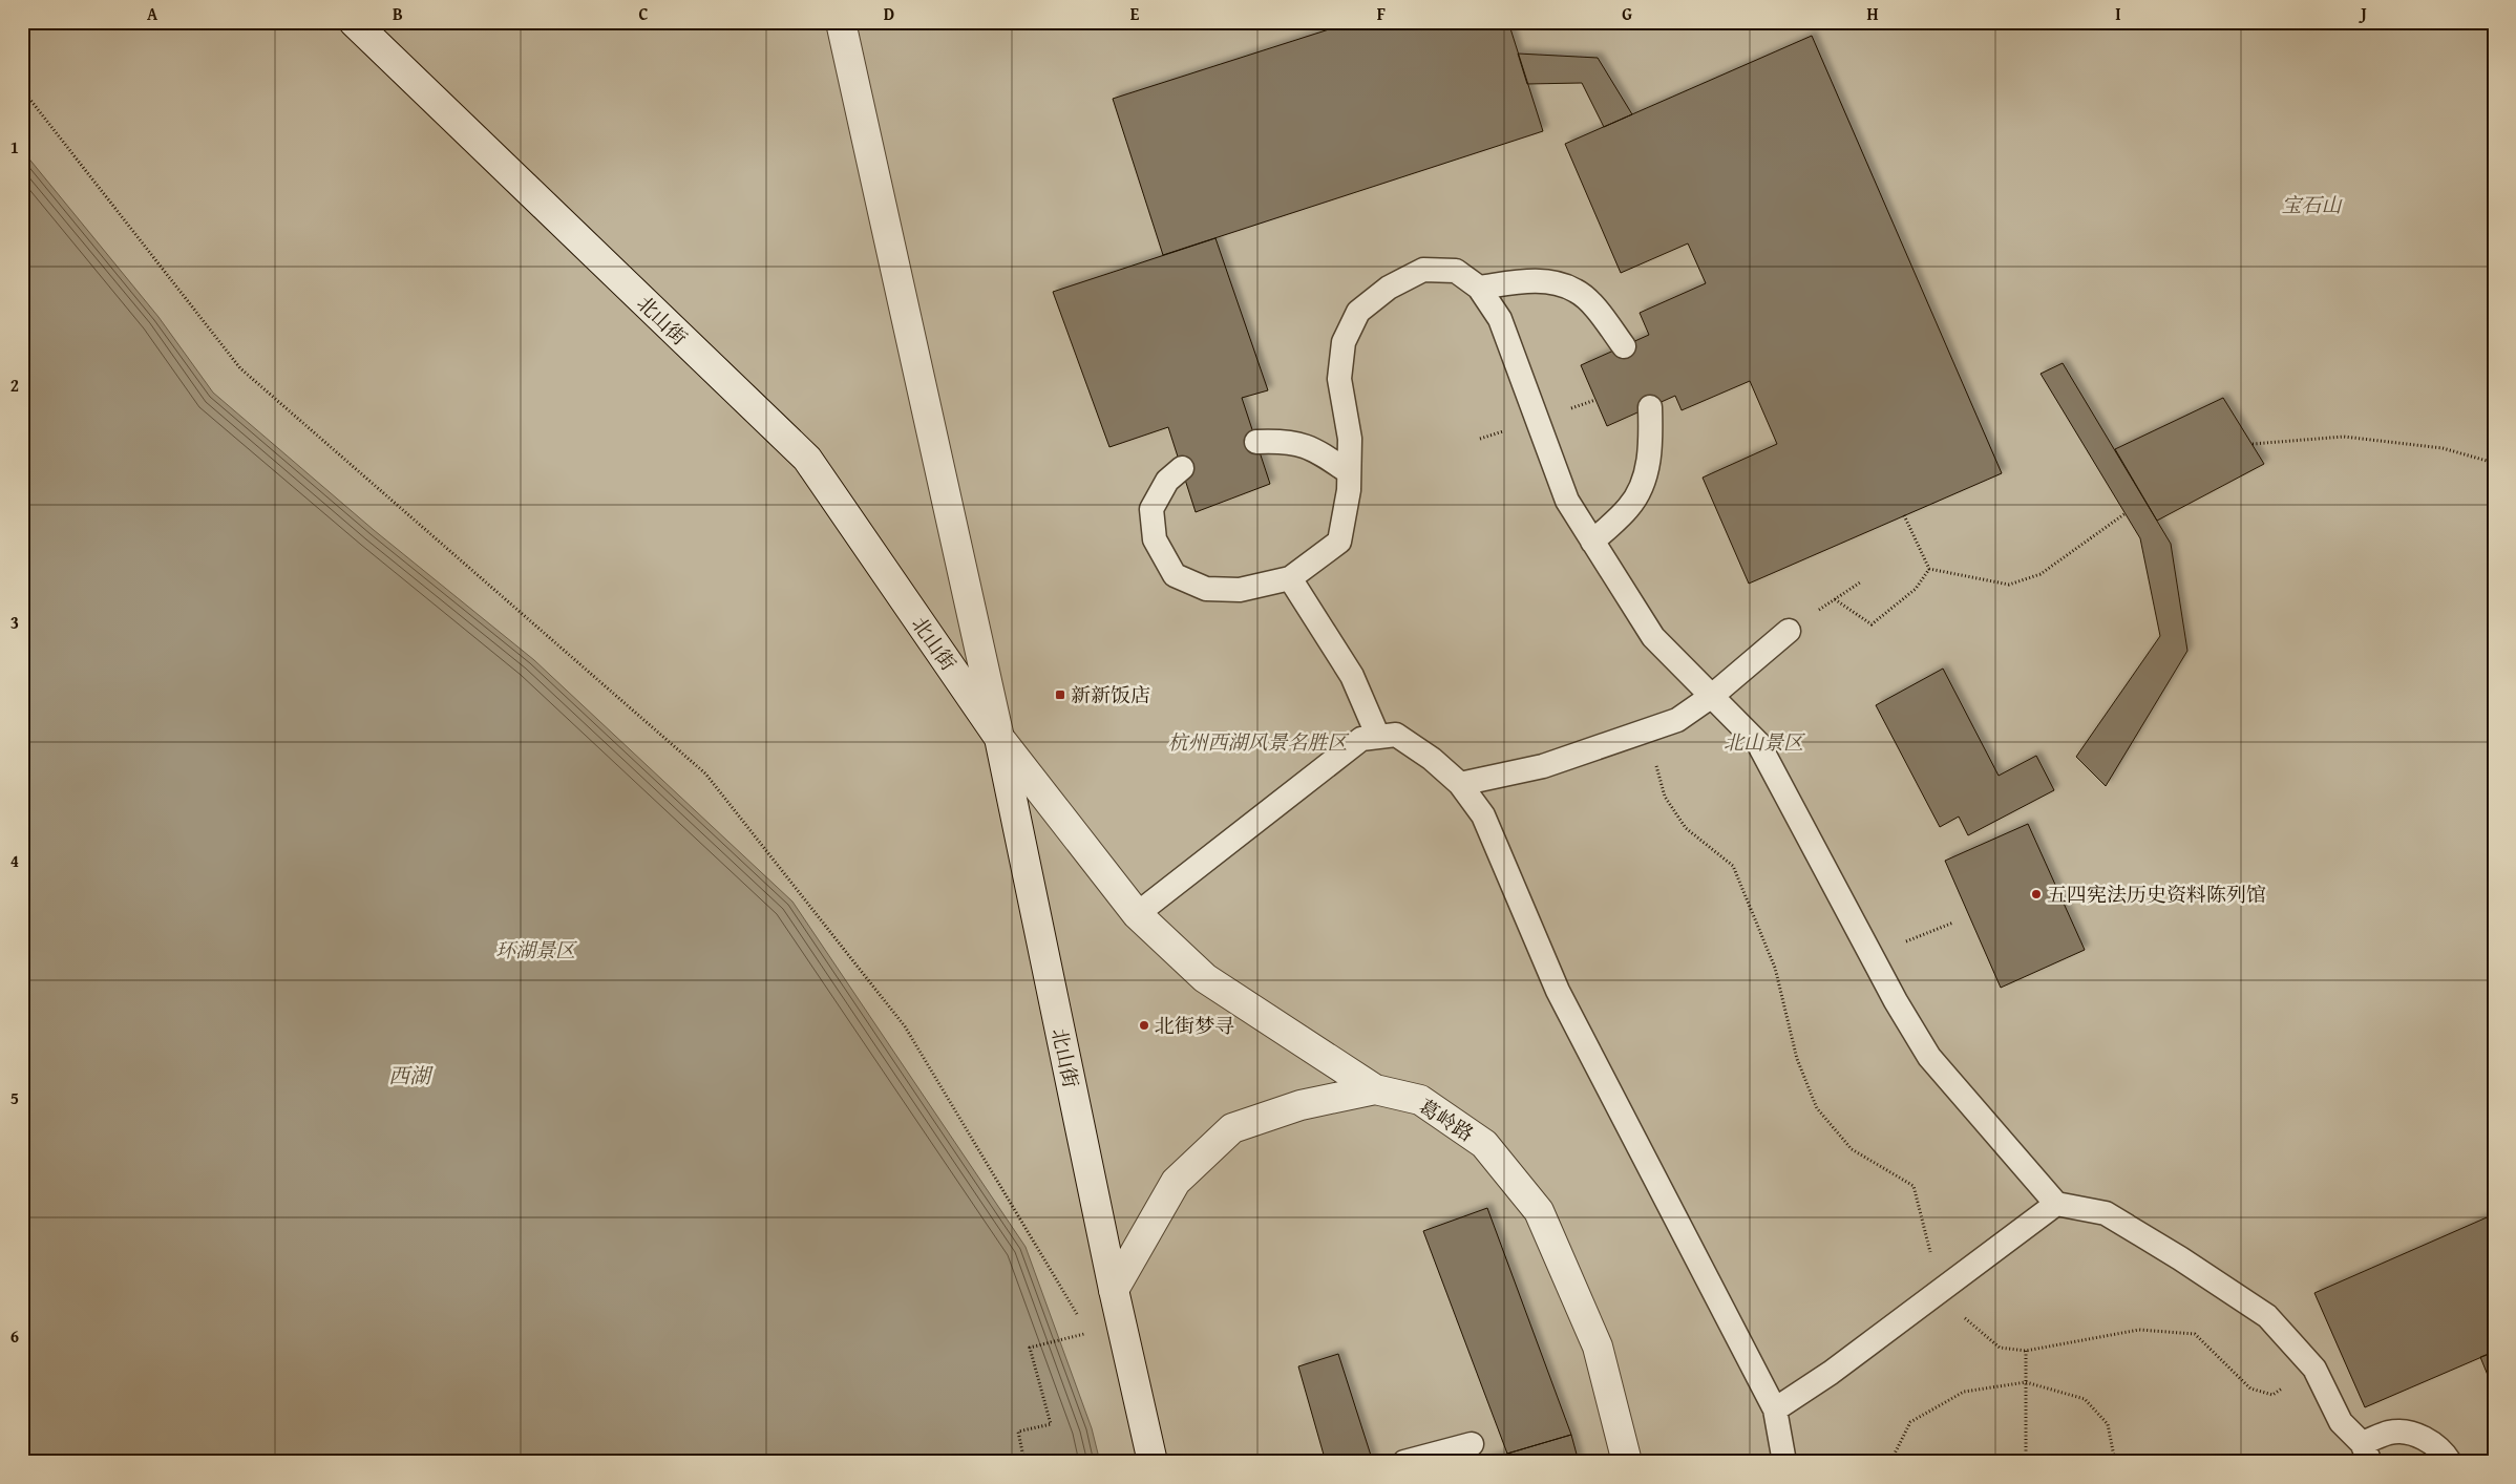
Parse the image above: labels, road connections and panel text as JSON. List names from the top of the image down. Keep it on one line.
{"streets":{"street":["北山街","葛岭路"]},"crossings":[["北山街","葛岭路"]],"water":["西湖"],"parks":["宝石山","杭州西湖风景名胜区","北山景区","环湖景区"],"places":{"transit":["新新饭店"],"other":["五四宪法历史资料陈列馆","北街梦寻"]},"grid":{"columns":["A","B","C","D","E","F","G","H","I","J"],"rows":["1","2","3","4","5","6"]}}
